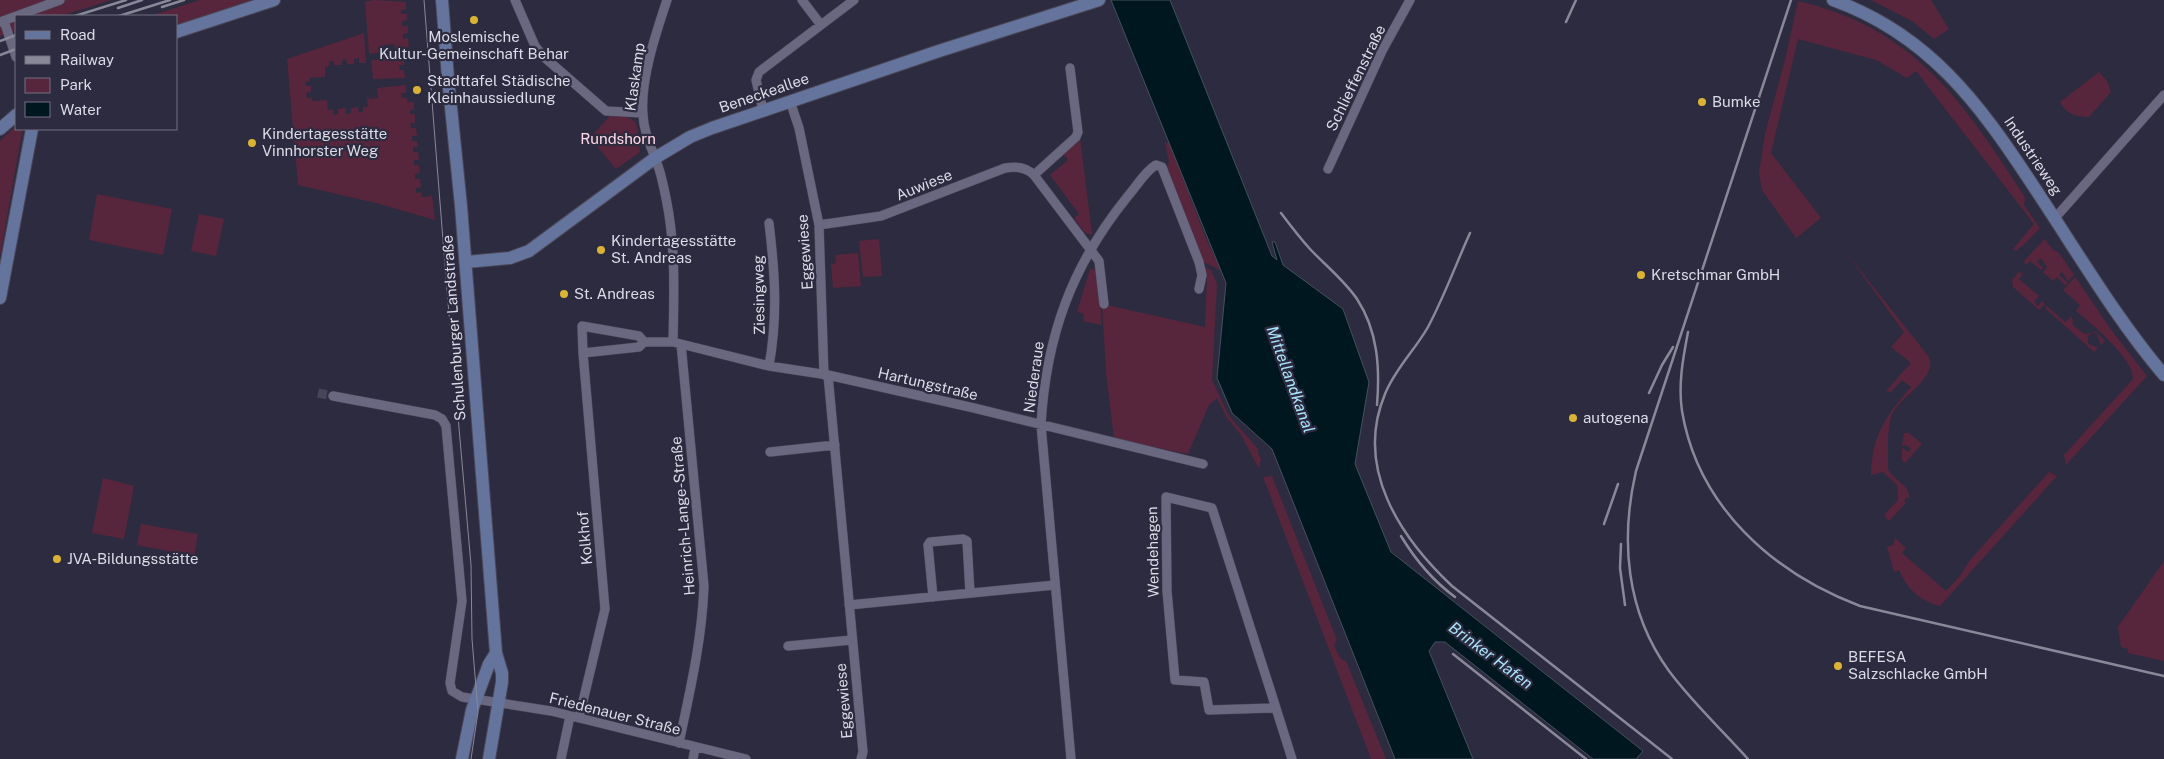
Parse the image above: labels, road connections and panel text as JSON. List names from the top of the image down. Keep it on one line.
{"streets":{"street":["Klaskamp","Schlieffenstraße","Beneckeallee","Industrieweg","Auwiese","Eggewiese","Ziesingweg","Schulenburger Landstraße","Niederaue","Hartungstraße","Heinrich-Lange-Straße","Kolkhof","Wendehagen","Friedenauer Straße"]},"crossings":[["Klaskamp","Beneckeallee"],["Klaskamp","Hartungstraße"],["Klaskamp","Heinrich-Lange-Straße"],["Beneckeallee","Eggewiese"],["Beneckeallee","Schulenburger Landstraße"],["Auwiese","Eggewiese"],["Eggewiese","Hartungstraße"],["Ziesingweg","Hartungstraße"],["Schulenburger Landstraße","Friedenauer Straße"],["Niederaue","Hartungstraße"],["Hartungstraße","Heinrich-Lange-Straße"],["Hartungstraße","Kolkhof"],["Heinrich-Lange-Straße","Friedenauer Straße"],["Kolkhof","Friedenauer Straße"]],"water":["Mittellandkanal","Brinker Hafen"],"parks":["Rundshorn"],"places":["Moslemische Kultur-Gemeinschaft Behar","Stadttafel Städische Kleinhaussiedlung","Bumke","Kindertagesstätte Vinnhorster Weg","Kindertagesstätte St. Andreas","Kretschmar GmbH","St. Andreas","autogena","JVA-Bildungsstätte","BEFESA Salzschlacke GmbH"],"legend":["Road","Railway","Park","Water"]}
